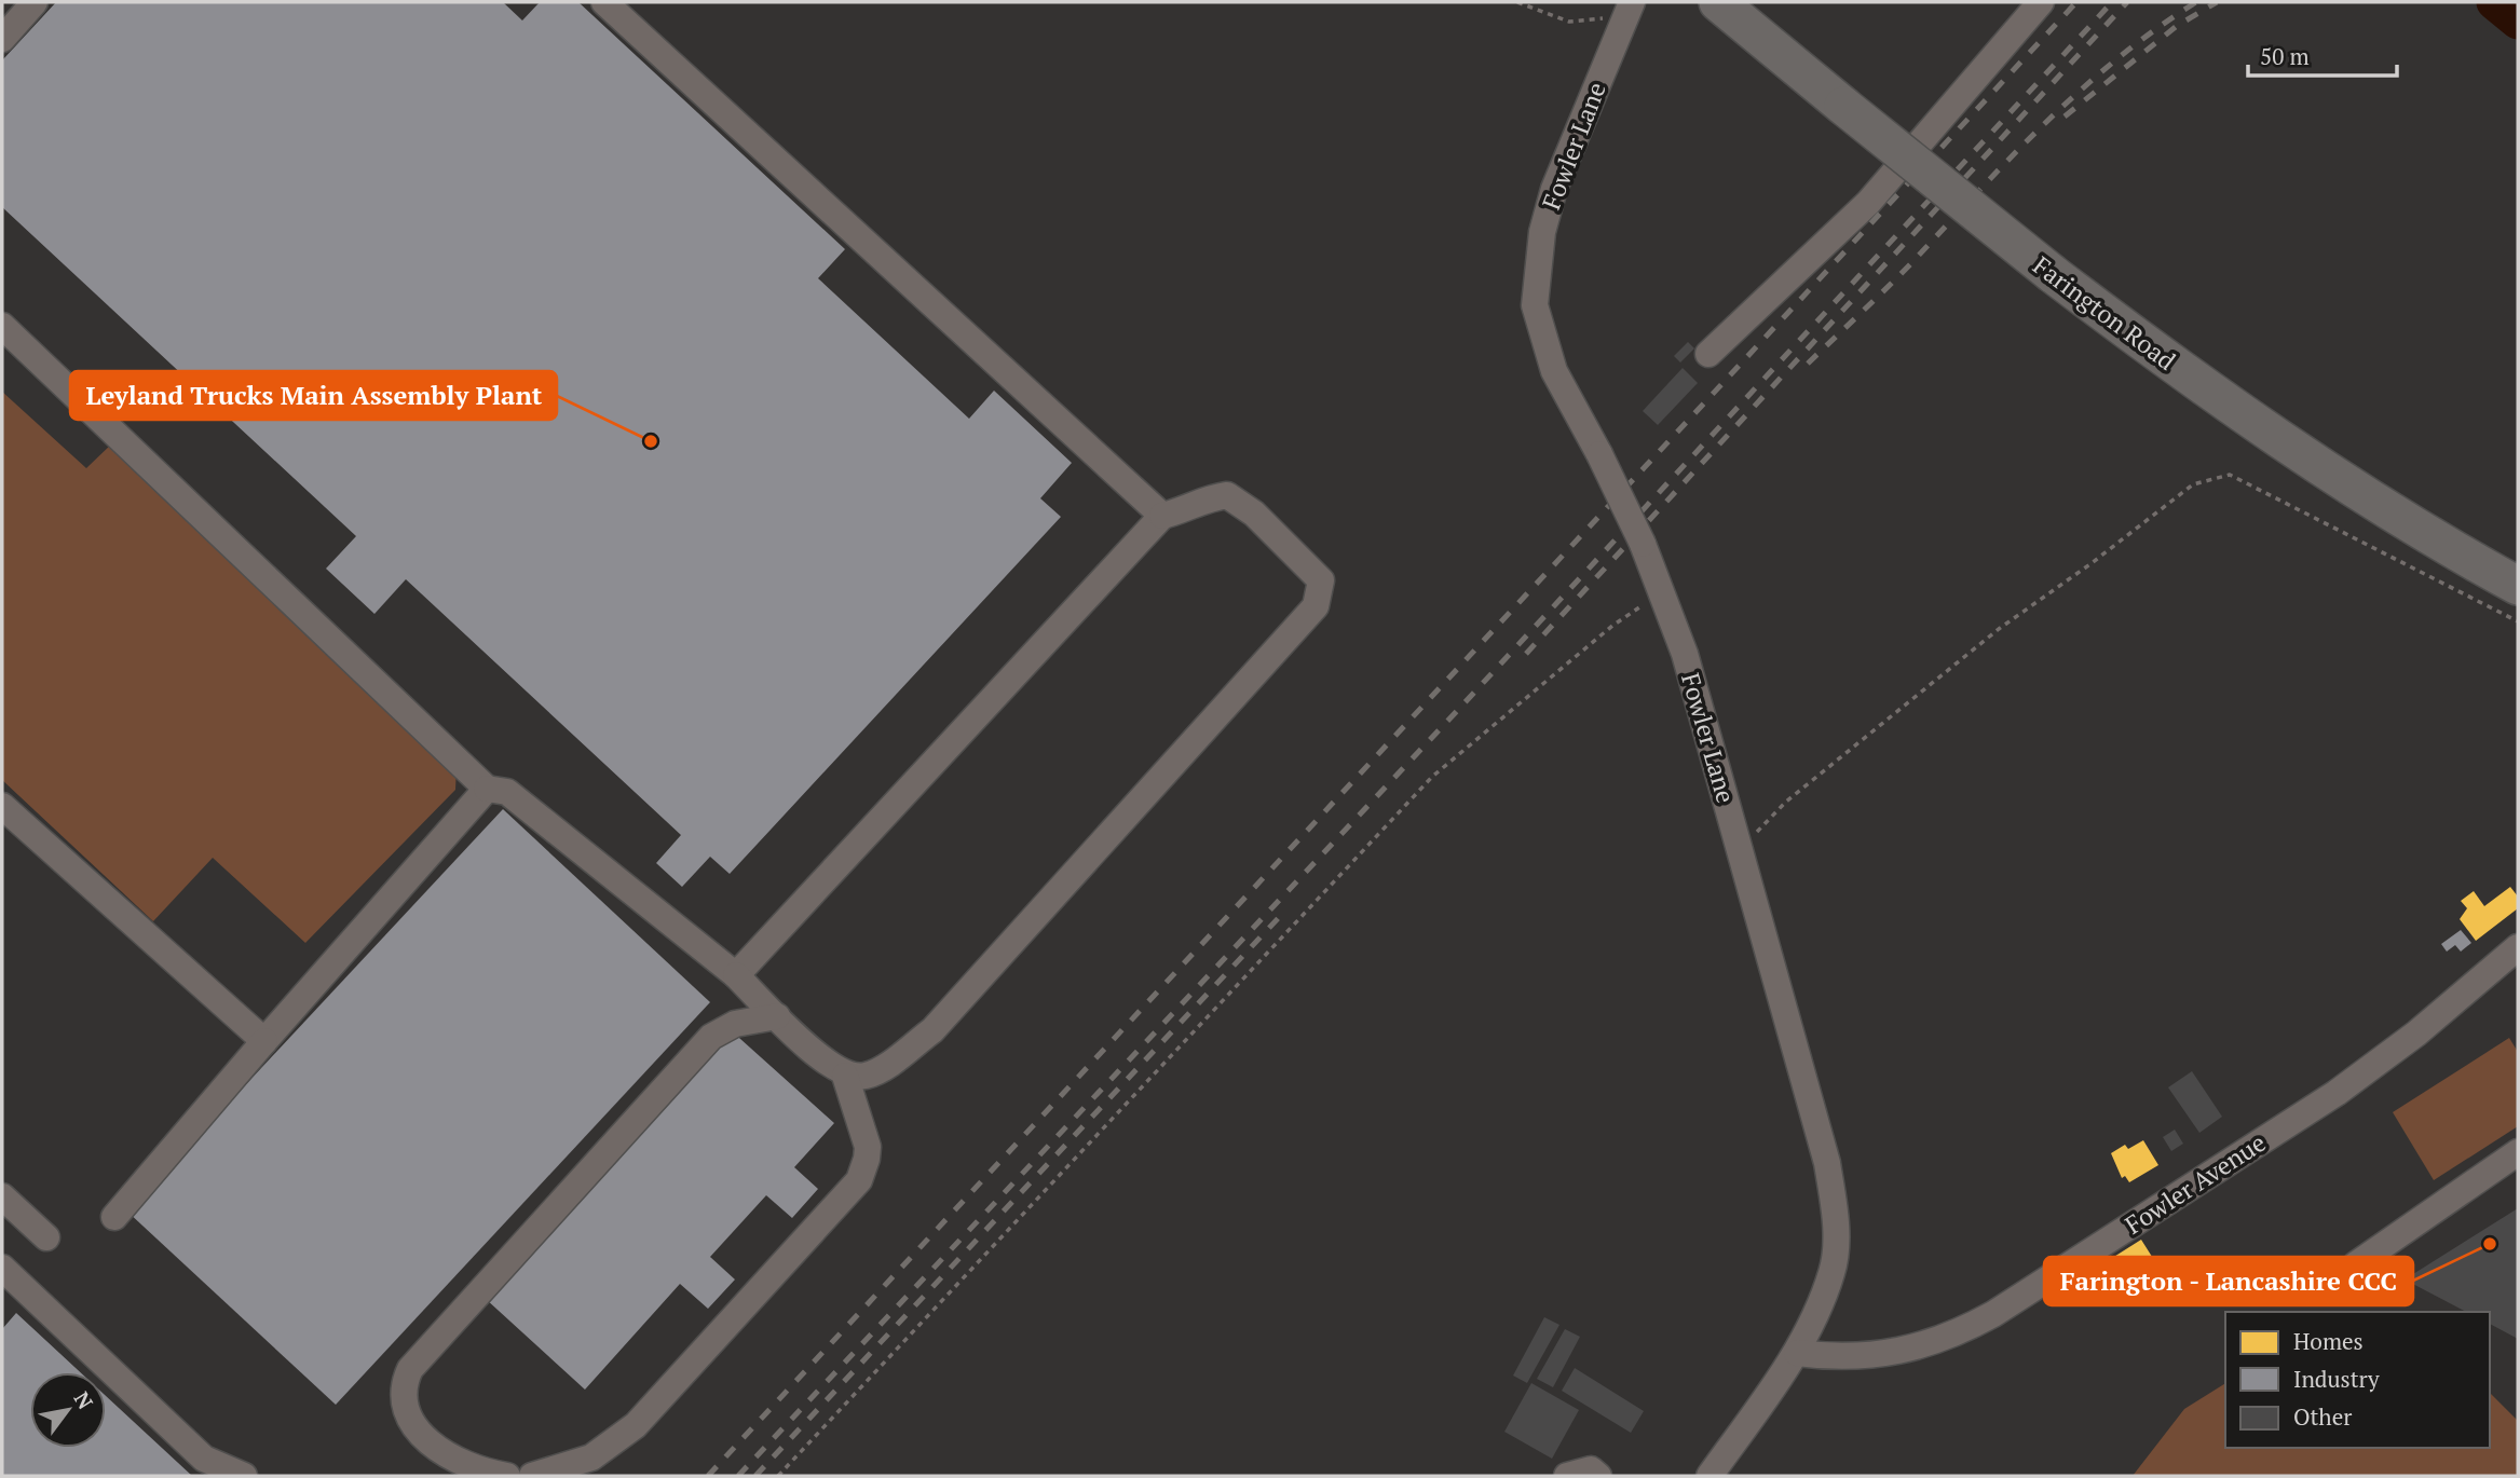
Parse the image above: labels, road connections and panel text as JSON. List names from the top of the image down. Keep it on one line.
{"streets":{"highway":["Farington Road"],"street":["Fowler Lane","Fowler Avenue"]},"crossings":[["Fowler Lane","Fowler Avenue"]],"places":["Leyland Trucks Main Assembly Plant","Farington - Lancashire CCC"],"legend":["Homes","Industry","Other"],"scale_bar":"50 m","north":"top right"}
